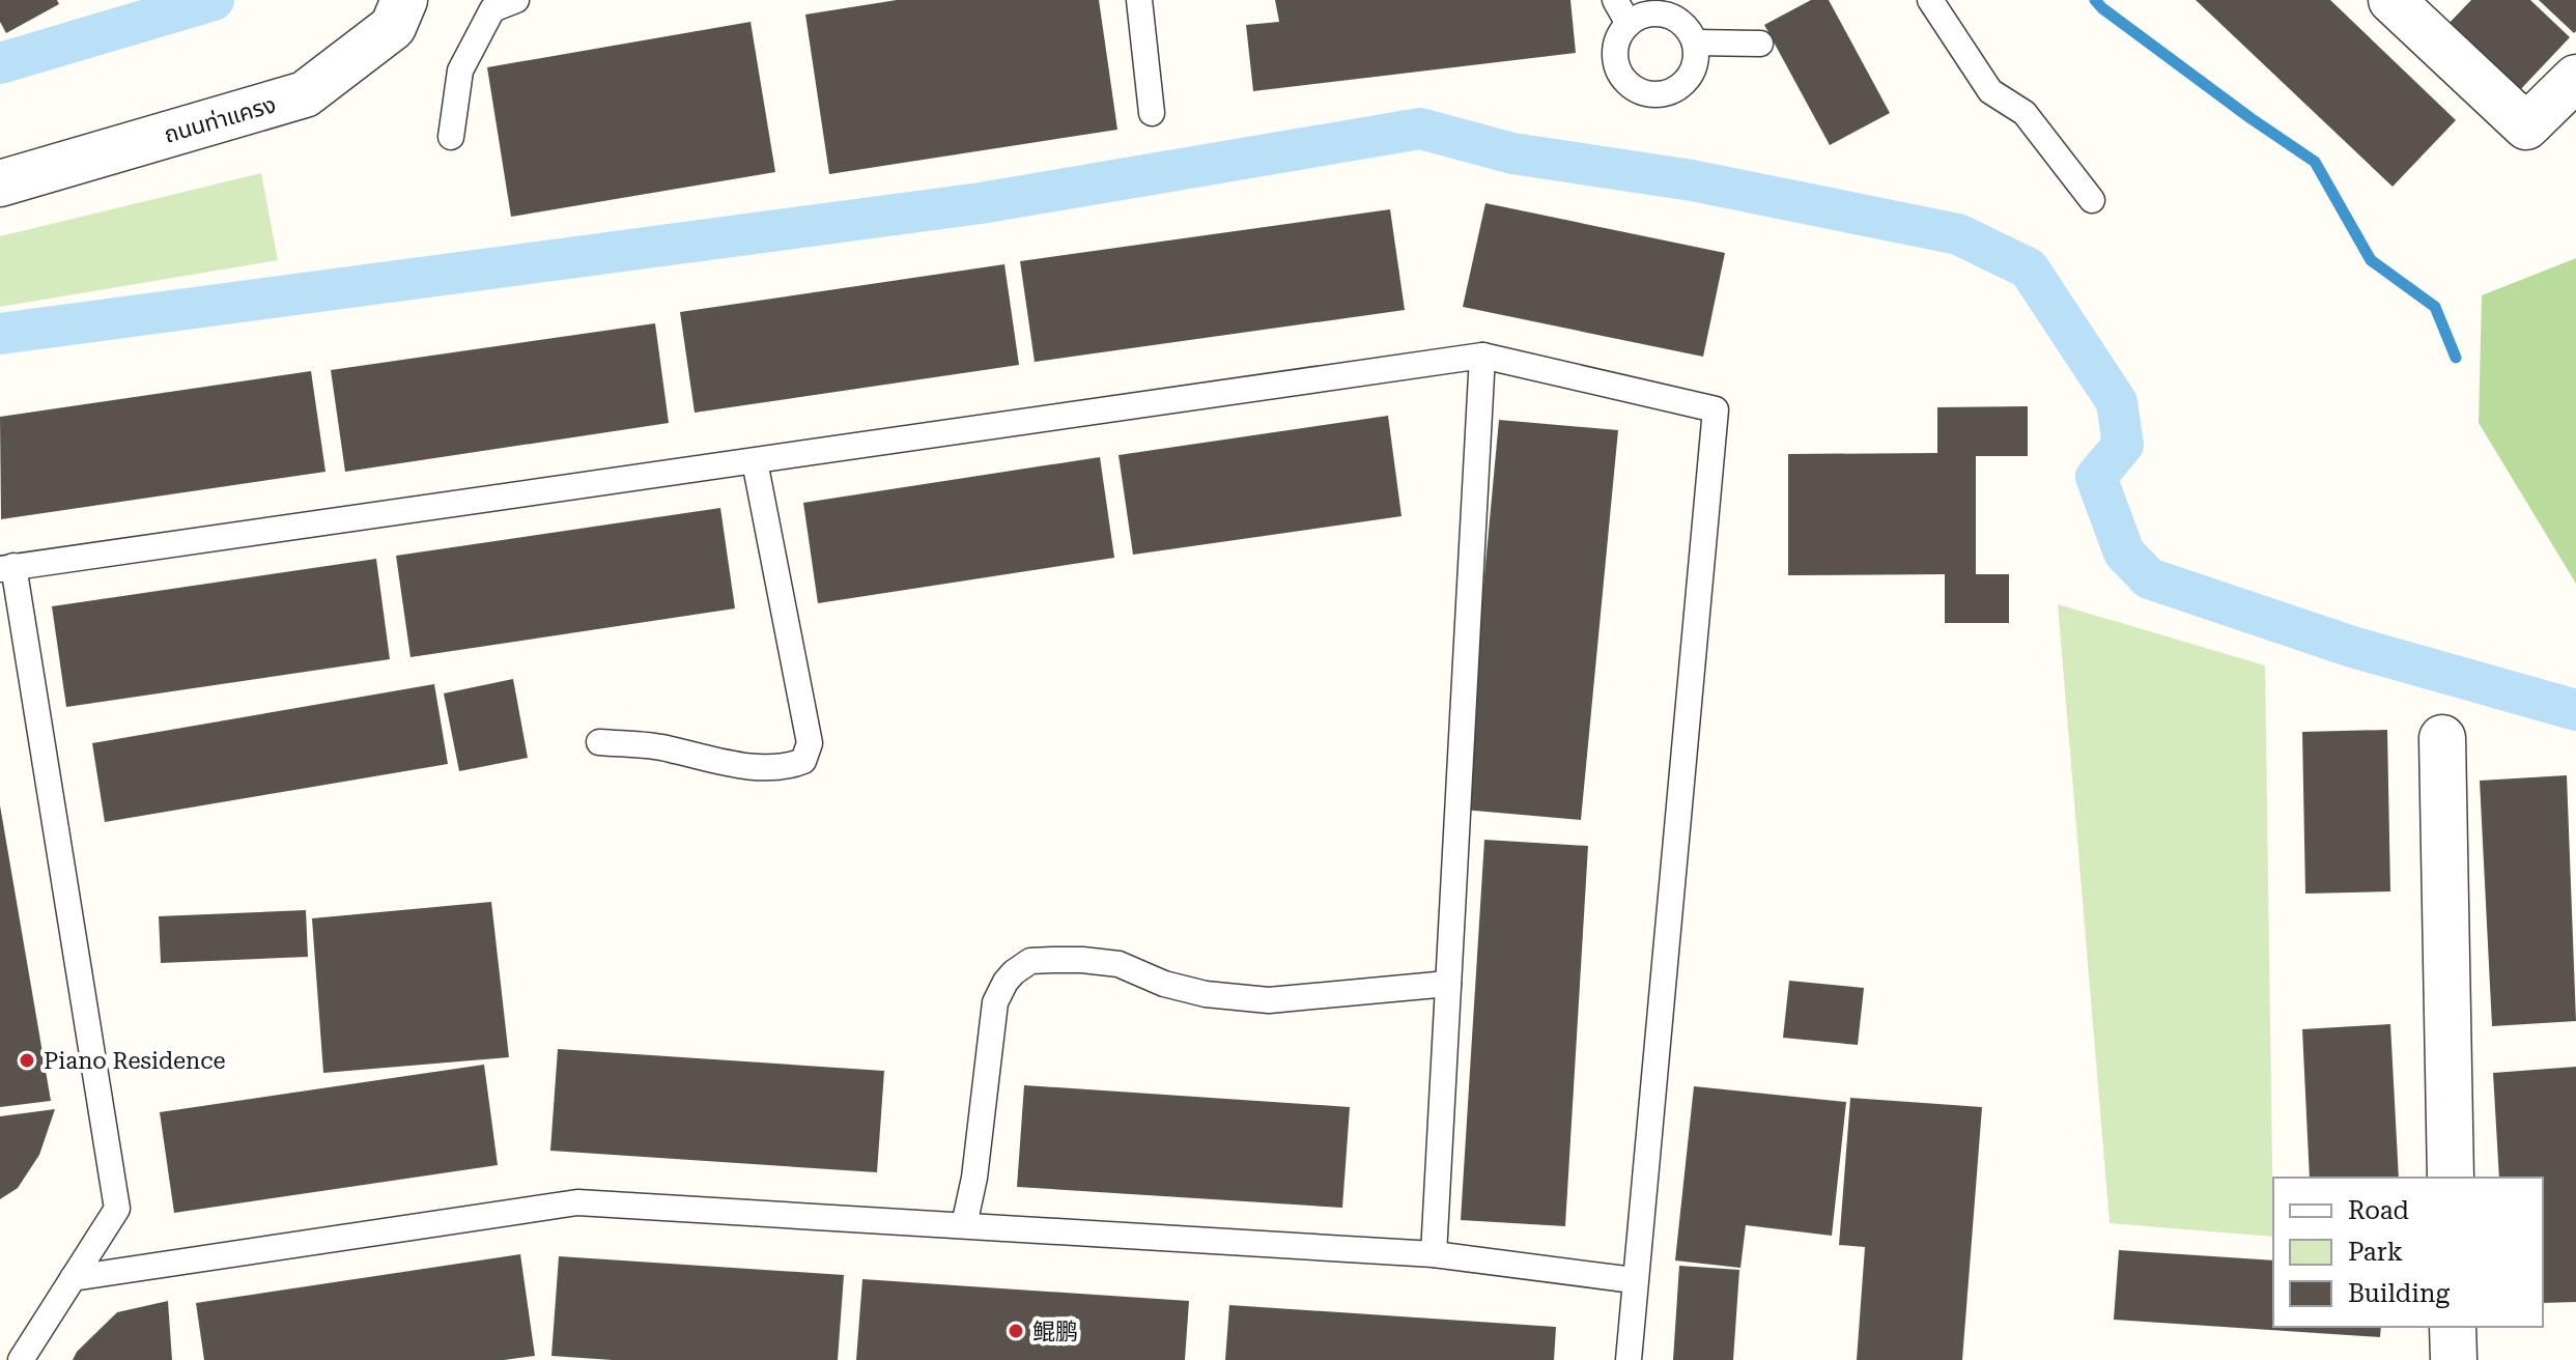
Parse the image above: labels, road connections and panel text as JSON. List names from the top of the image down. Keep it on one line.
{"streets":{"street":["ถนนท่าแครง"]},"places":["Piano Residence","鲲鹏"],"legend":["Road","Park","Building"]}
